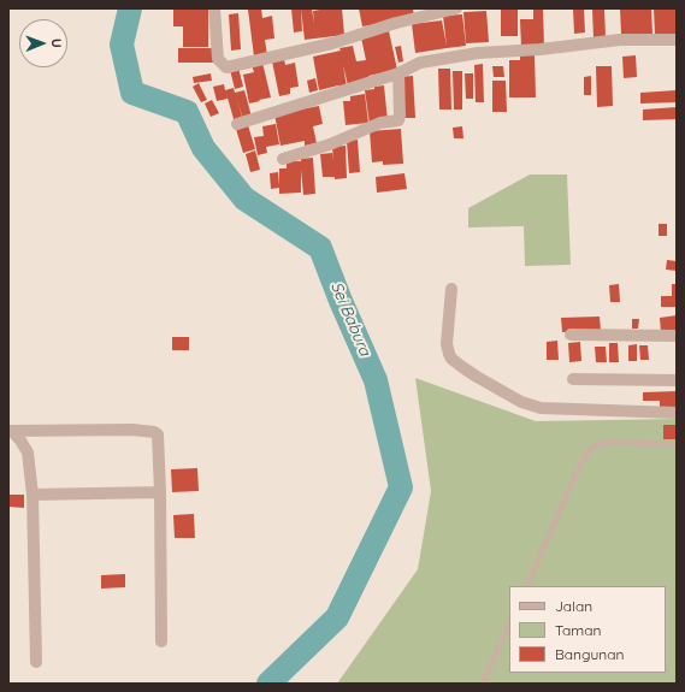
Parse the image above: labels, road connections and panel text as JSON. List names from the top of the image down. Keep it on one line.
{"water":["Sei Babura"],"legend":["Jalan","Taman","Bangunan"],"north":"right"}
